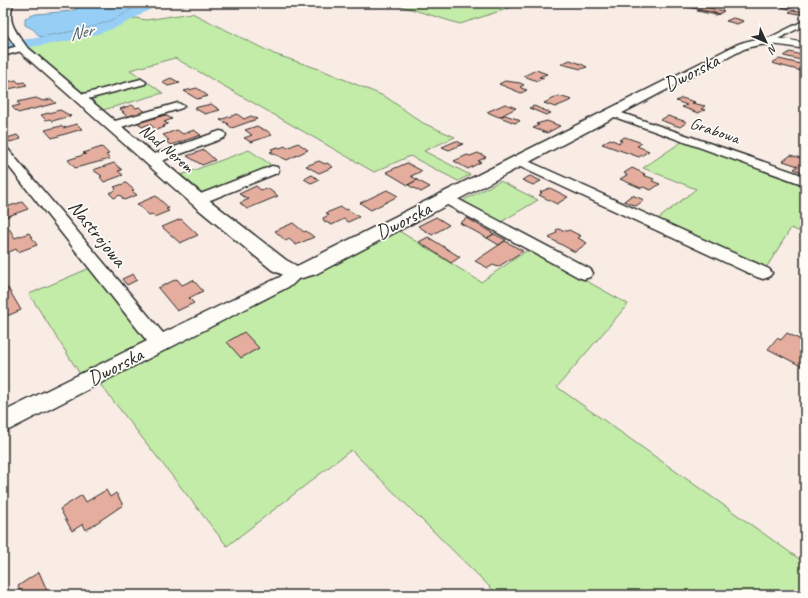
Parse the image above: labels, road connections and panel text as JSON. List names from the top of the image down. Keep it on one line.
{"streets":{"street":["Dworska","Grabowa","Nad Nerem","Nastrojowa"]},"crossings":[["Dworska","Grabowa"],["Dworska","Nad Nerem"],["Dworska","Nastrojowa"]],"water":["Ner"],"north":"bottom right"}
